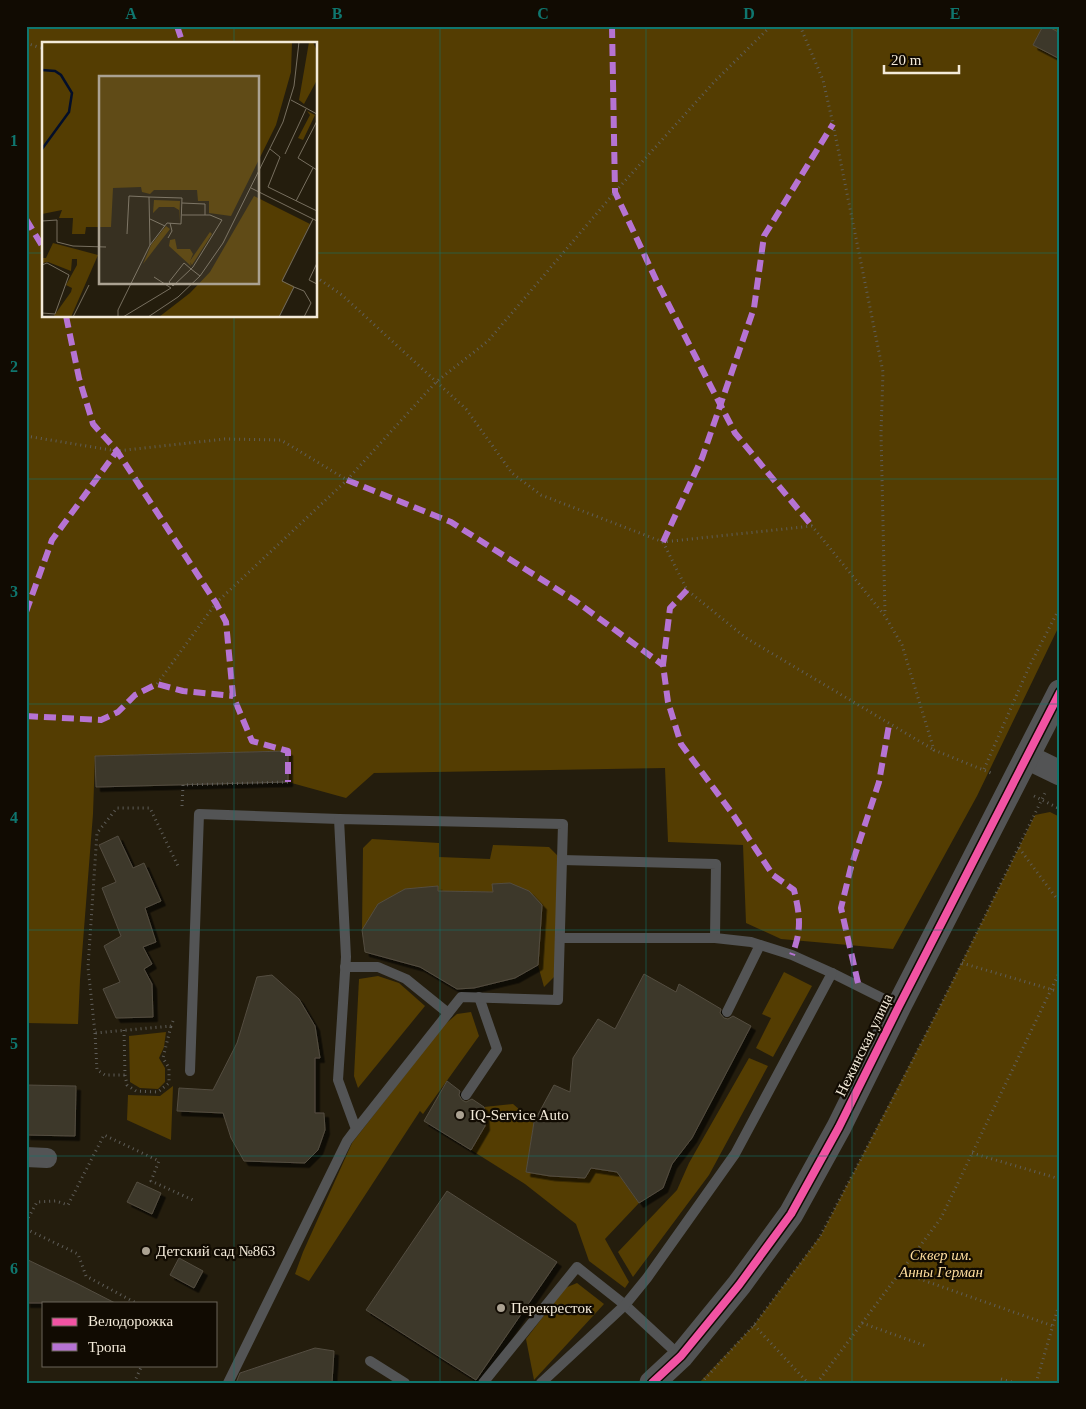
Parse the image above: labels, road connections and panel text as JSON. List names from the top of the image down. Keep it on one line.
{"streets":{"street":["Нежинская улица"]},"parks":["Сквер им. Анны Герман"],"places":["IQ-Service Auto","Детский сад №863","Перекресток"],"legend":["Велодорожка","Тропа"],"scale_bar":"20 m","grid":{"columns":["A","B","C","D","E"],"rows":["1","2","3","4","5","6"]}}
